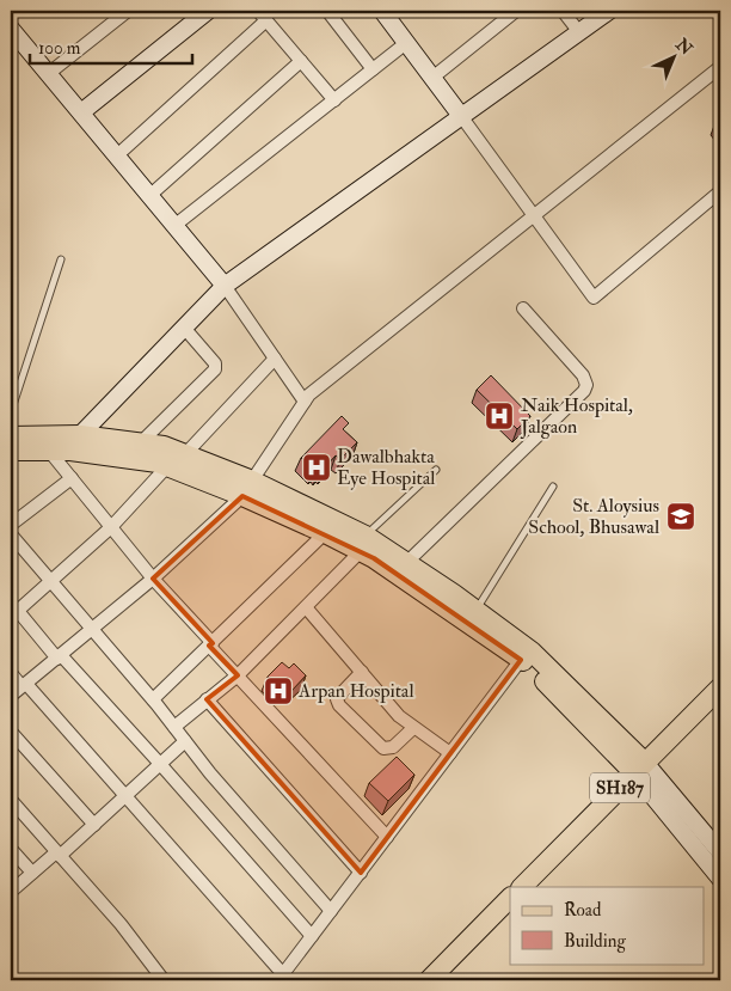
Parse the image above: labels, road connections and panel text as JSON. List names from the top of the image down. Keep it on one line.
{"streets":{"main road":["SH187"]},"places":{"hospital":["Naik Hospital, Jalgaon","Dawalbhakta Eye Hospital","Arpan Hospital"],"school or university":["St. Aloysius School, Bhusawal"]},"legend":["Road","Building"],"scale_bar":"100 m","north":"top right"}
